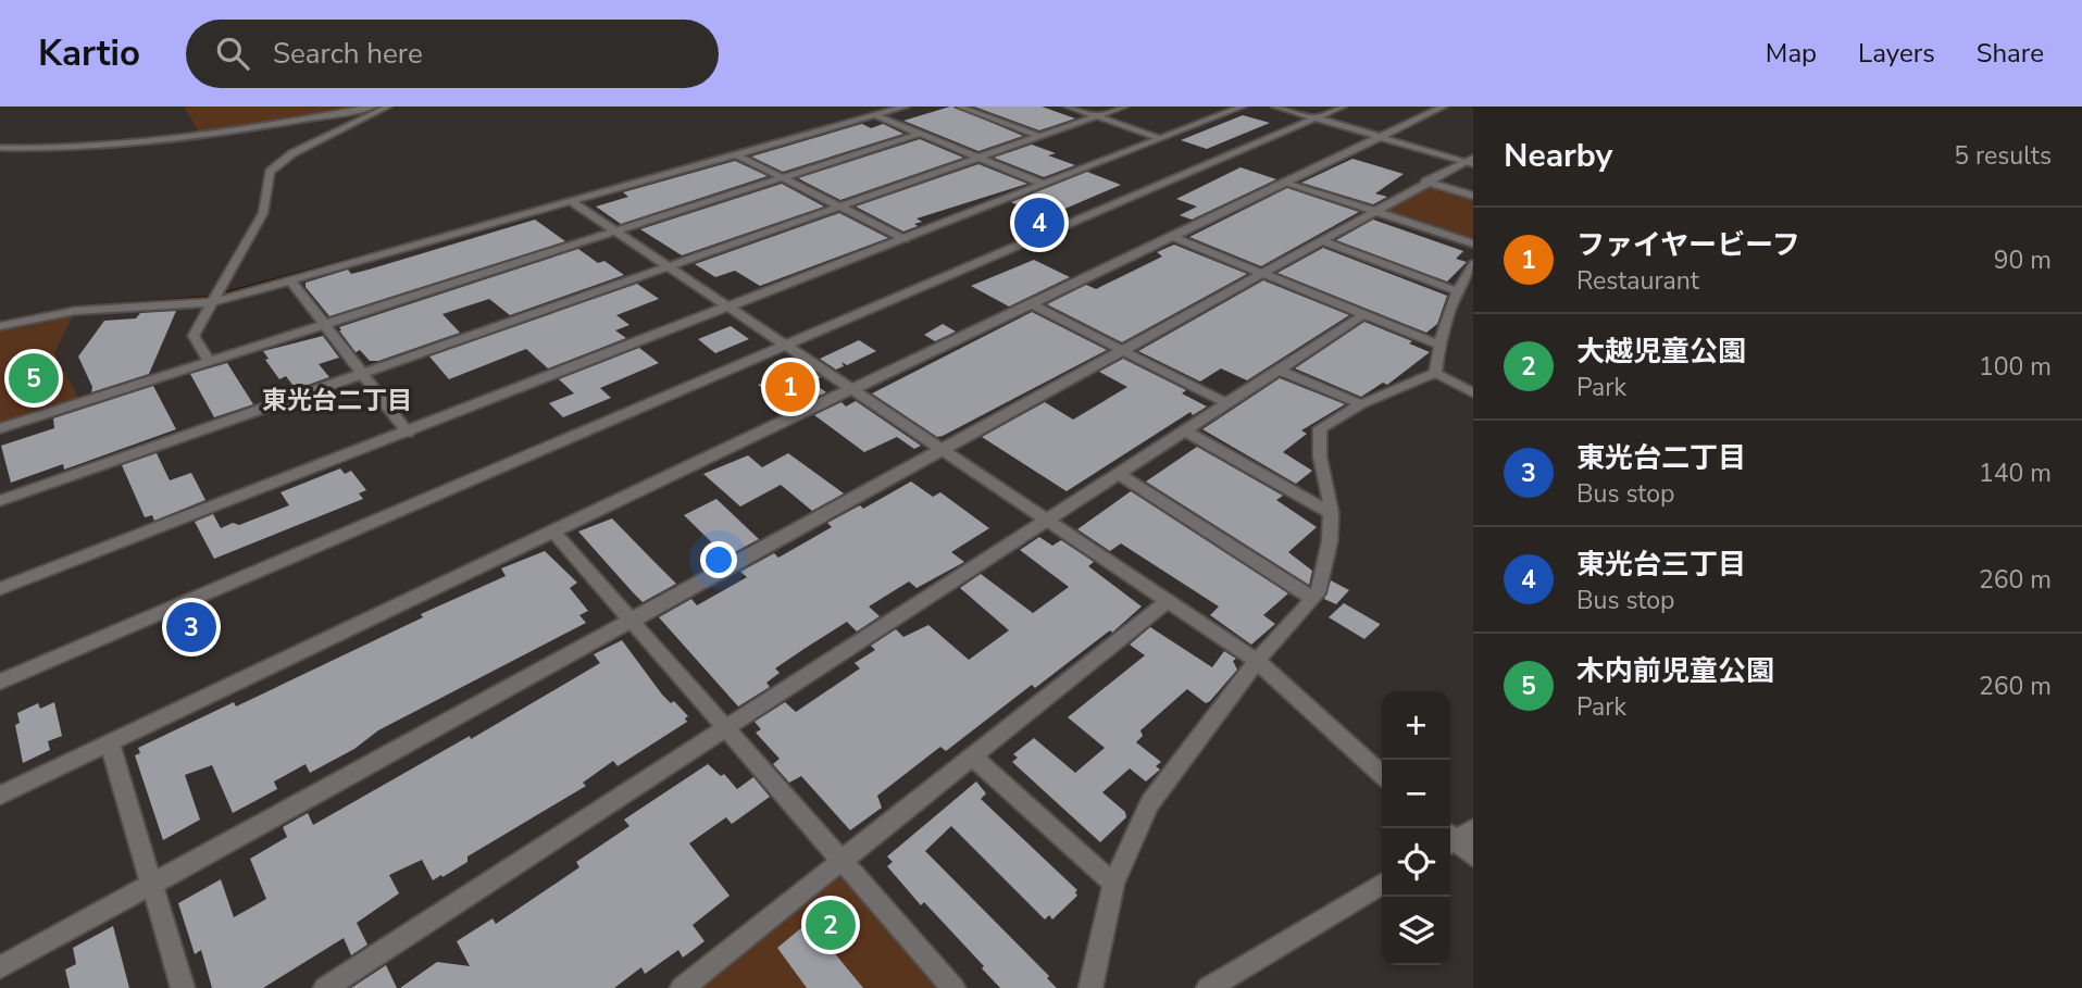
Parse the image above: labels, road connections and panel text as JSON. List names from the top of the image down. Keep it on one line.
{"districts":["東光台二丁目"],"page":{"header":"Kartio","search":"Search here","nav":["Map","Layers","Share"],"heading":["Nearby","5 results"],"pins":["4","5","1","3","2"],"list":[{"mark":"1","name":"ファイヤービーフ","note":"Restaurant","value":"90 m"},{"mark":"2","name":"大越児童公園","note":"Park","value":"100 m"},{"mark":"3","name":"東光台二丁目","note":"Bus stop","value":"140 m"},{"mark":"4","name":"東光台三丁目","note":"Bus stop","value":"260 m"},{"mark":"5","name":"木内前児童公園","note":"Park","value":"260 m"}],"map_buttons":["+","−"]}}
